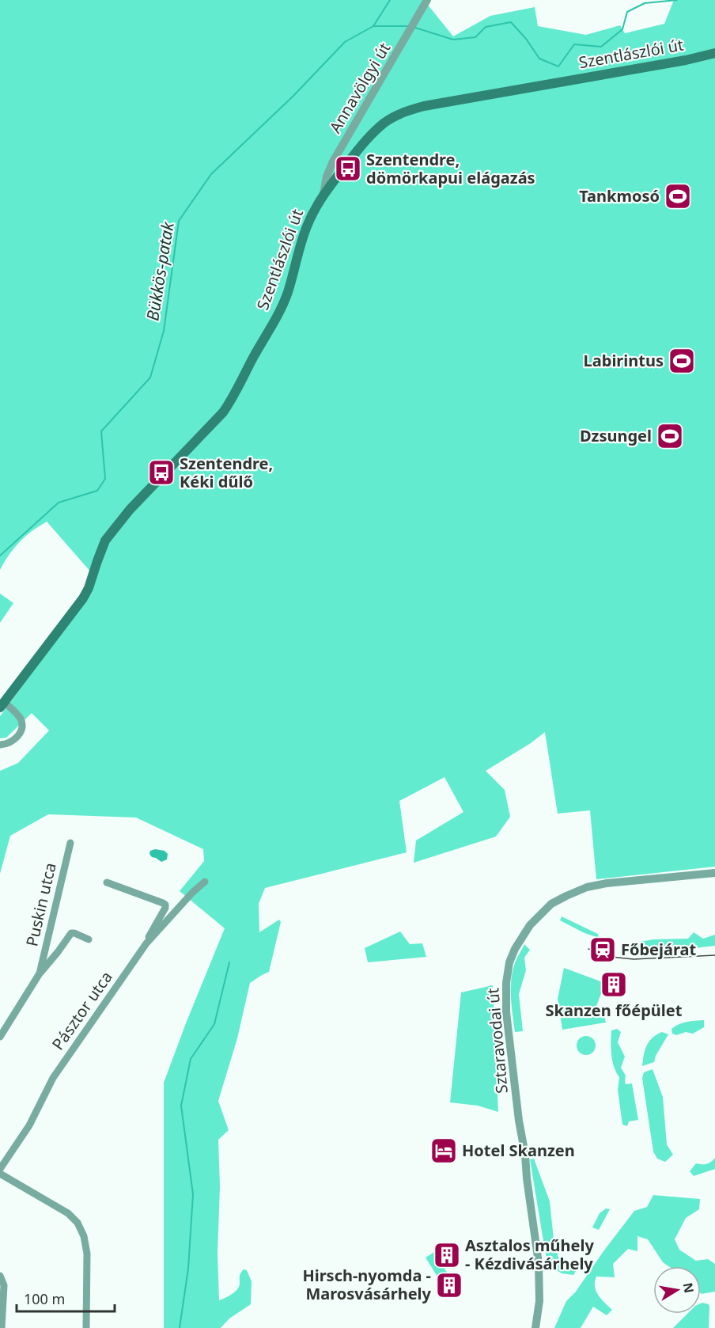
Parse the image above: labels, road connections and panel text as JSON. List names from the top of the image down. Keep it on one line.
{"streets":{"main road":["Szentlászlói út"],"street":["Annavölgyi út","Puskin utca","Pásztor utca","Sztaravodai út"]},"crossings":[["Szentlászlói út","Annavölgyi út"]],"water":["Bükkös-patak"],"places":{"bus stop":["Szentendre, dömörkapui elágazás","Szentendre, Kéki dűlő"],"sports":["Tankmosó","Labirintus","Dzsungel"],"station":["Főbejárat"],"building":["Skanzen főépület","Asztalos műhely - Kézdivásárhely","Hirsch-nyomda - Marosvásárhely"],"hotel":["Hotel Skanzen"]},"scale_bar":"100 m","north":"right"}
